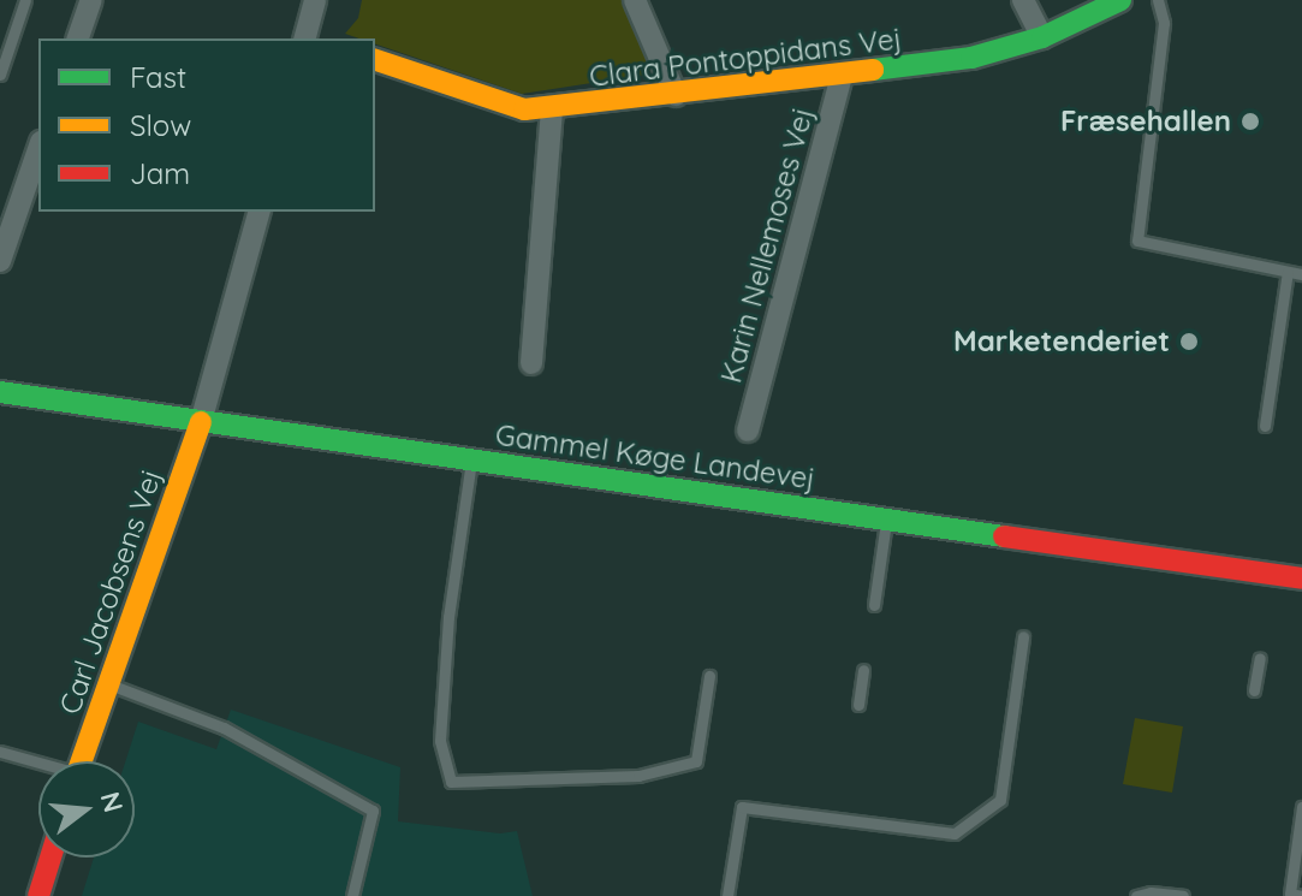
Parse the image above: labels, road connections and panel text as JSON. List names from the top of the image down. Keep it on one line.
{"streets":{"street":["Clara Pontoppidans Vej","Karin Nellemoses Vej","Gammel Køge Landevej","Carl Jacobsens Vej"]},"crossings":[["Clara Pontoppidans Vej","Karin Nellemoses Vej"],["Gammel Køge Landevej","Carl Jacobsens Vej"]],"places":["Fræsehallen","Marketenderiet"],"legend":["Fast","Slow","Jam"],"north":"right"}
